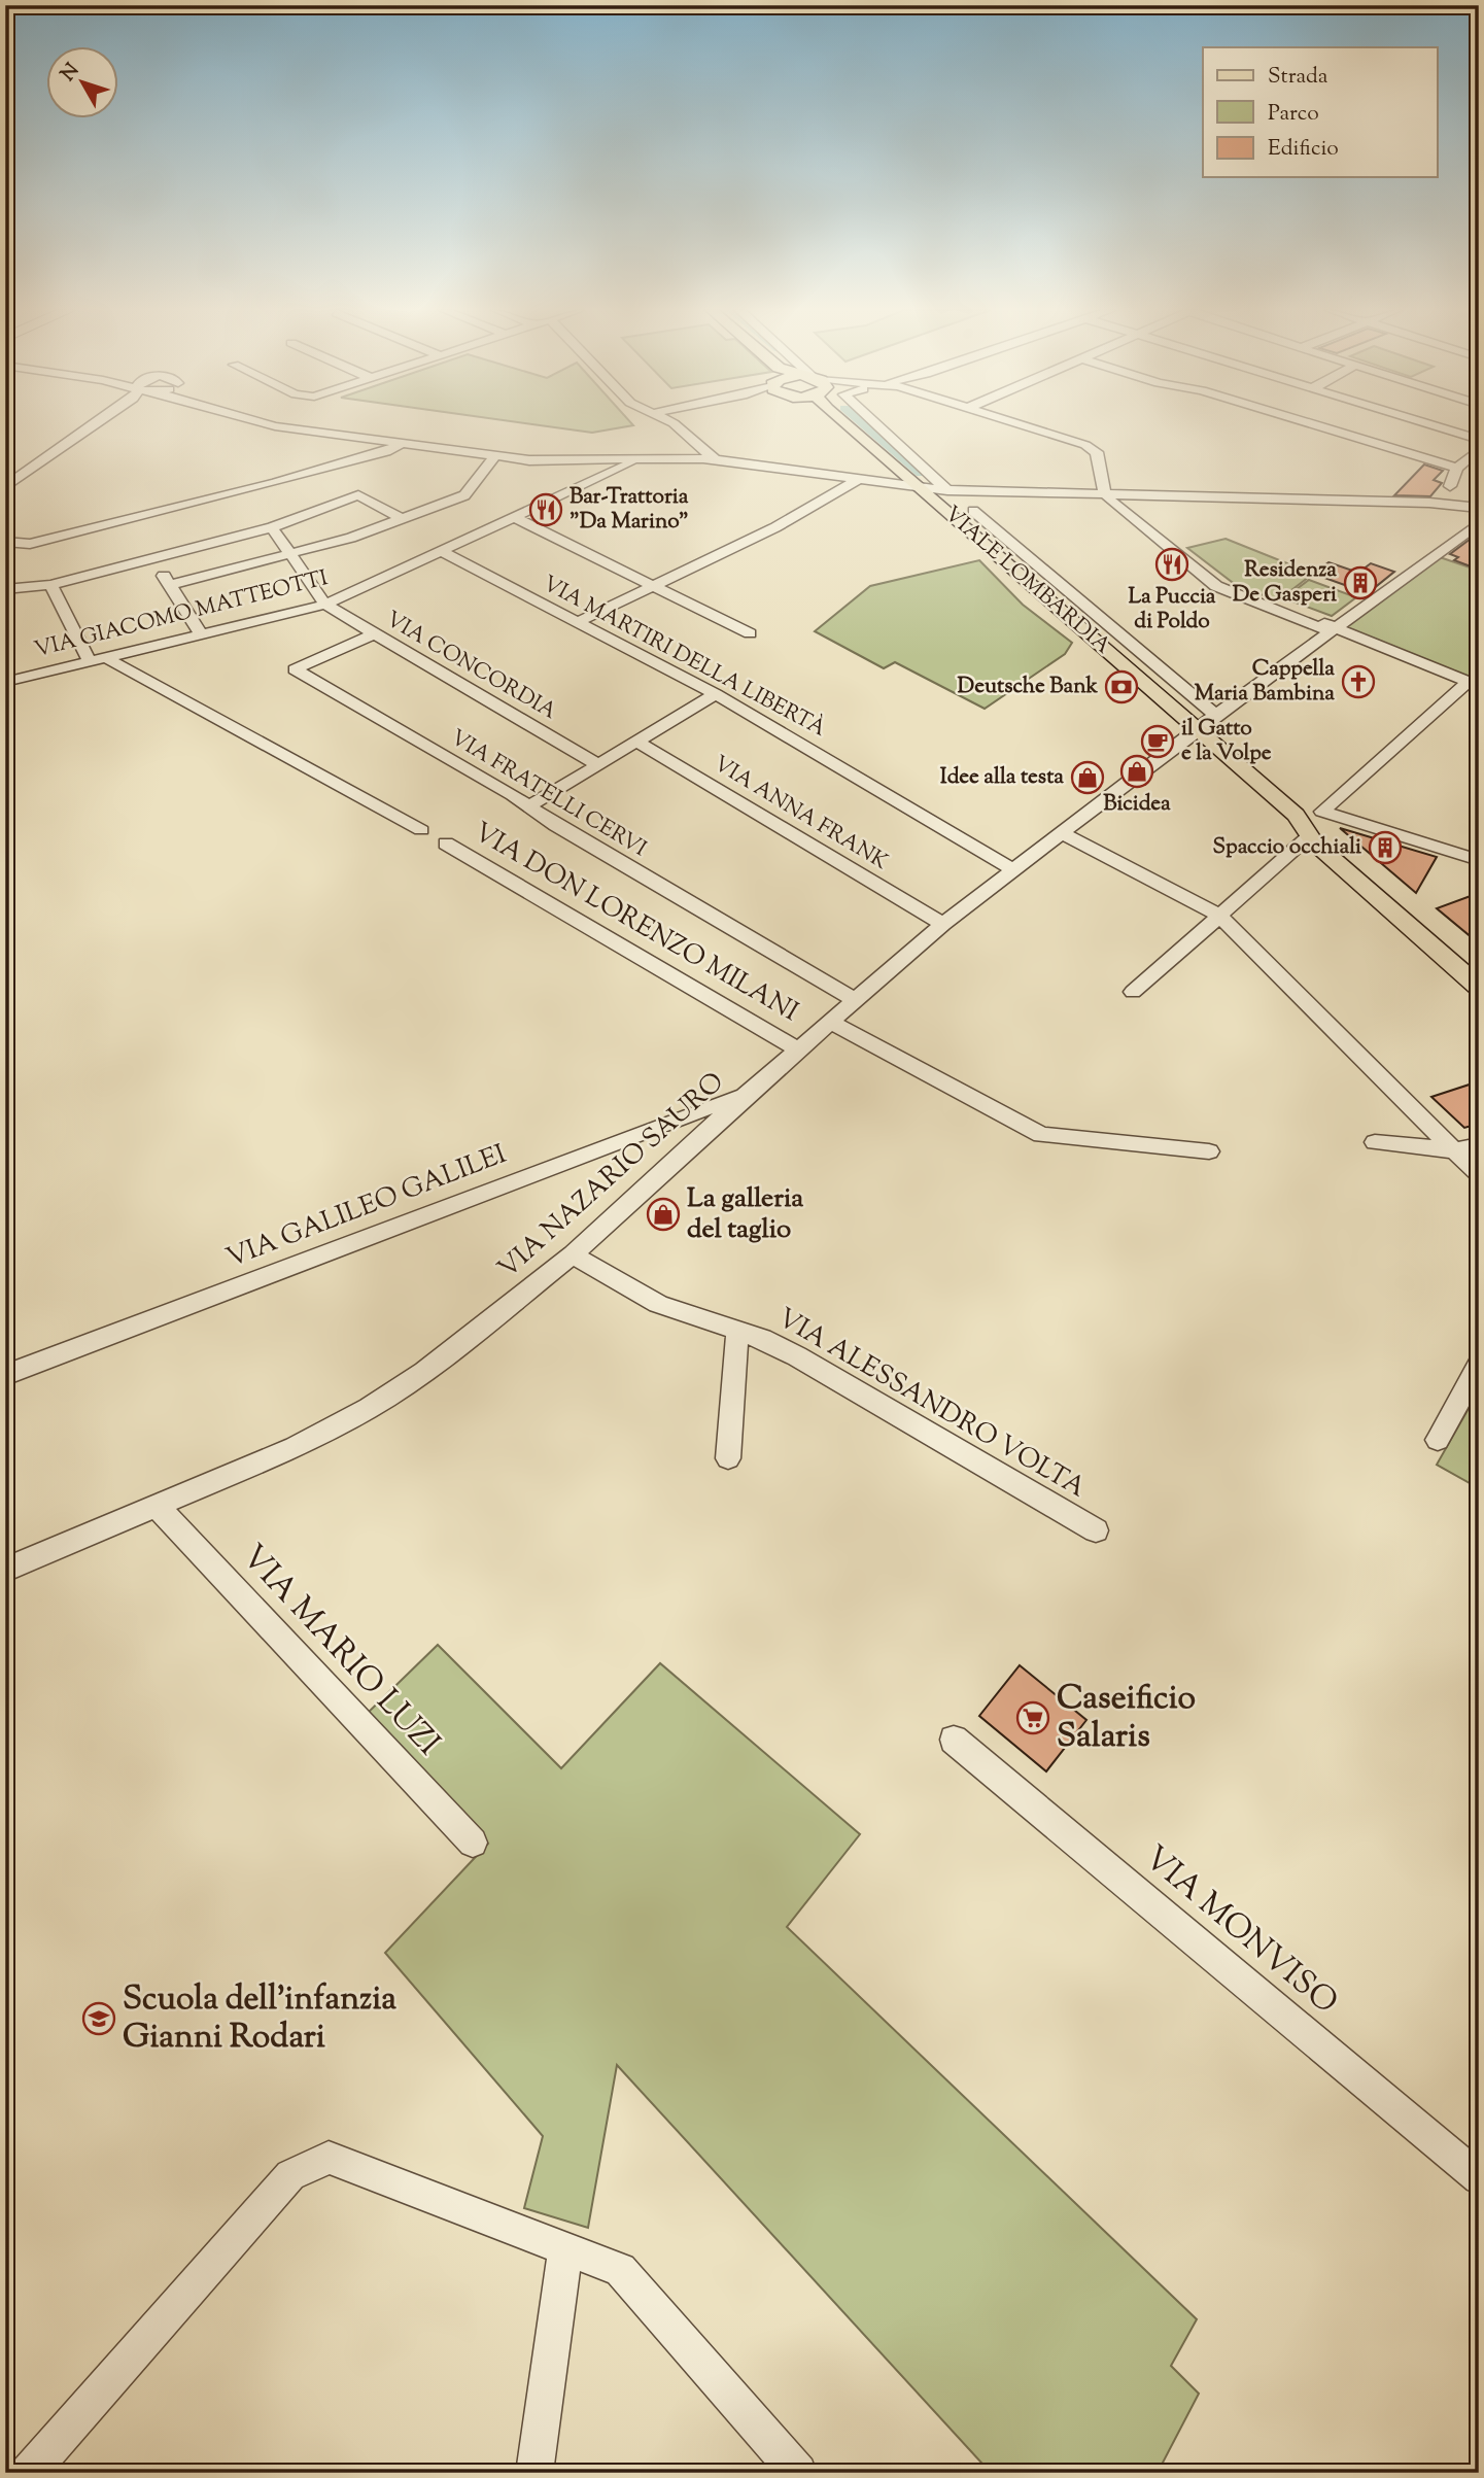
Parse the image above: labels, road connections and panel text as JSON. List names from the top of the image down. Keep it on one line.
{"streets":{"main road":["VIALE LOMBARDIA"],"street":["VIA GIACOMO MATTEOTTI","VIA MARTIRI DELLA LIBERTÀ","VIA CONCORDIA","VIA FRATELLI CERVI","VIA ANNA FRANK","VIA DON LORENZO MILANI","VIA NAZARIO SAURO","VIA GALILEO GALILEI","VIA ALESSANDRO VOLTA","VIA MARIO LUZI","VIA MONVISO"]},"crossings":[["VIALE LOMBARDIA","VIA NAZARIO SAURO"],["VIA GIACOMO MATTEOTTI","VIA MARTIRI DELLA LIBERTÀ"],["VIA GIACOMO MATTEOTTI","VIA CONCORDIA"],["VIA MARTIRI DELLA LIBERTÀ","VIA NAZARIO SAURO"],["VIA CONCORDIA","VIA FRATELLI CERVI"],["VIA FRATELLI CERVI","VIA NAZARIO SAURO"],["VIA ANNA FRANK","VIA NAZARIO SAURO"],["VIA DON LORENZO MILANI","VIA NAZARIO SAURO"],["VIA NAZARIO SAURO","VIA GALILEO GALILEI"],["VIA NAZARIO SAURO","VIA ALESSANDRO VOLTA"],["VIA NAZARIO SAURO","VIA MARIO LUZI"]],"places":{"restaurant":["Bar-Trattoria \"Da Marino\"","La Puccia di Poldo"],"building":["Residenza De Gasperi","Spaccio occhiali"],"church":["Cappella Maria Bambina"],"bank":["Deutsche Bank"],"cafe":["il Gatto e la Volpe"],"shop":["Bicidea","Idee alla testa","La galleria del taglio"],"supermarket":["Caseificio Salaris"],"school or university":["Scuola dell'infanzia Gianni Rodari"]},"legend":["Strada","Parco","Edificio"],"north":"top left"}
